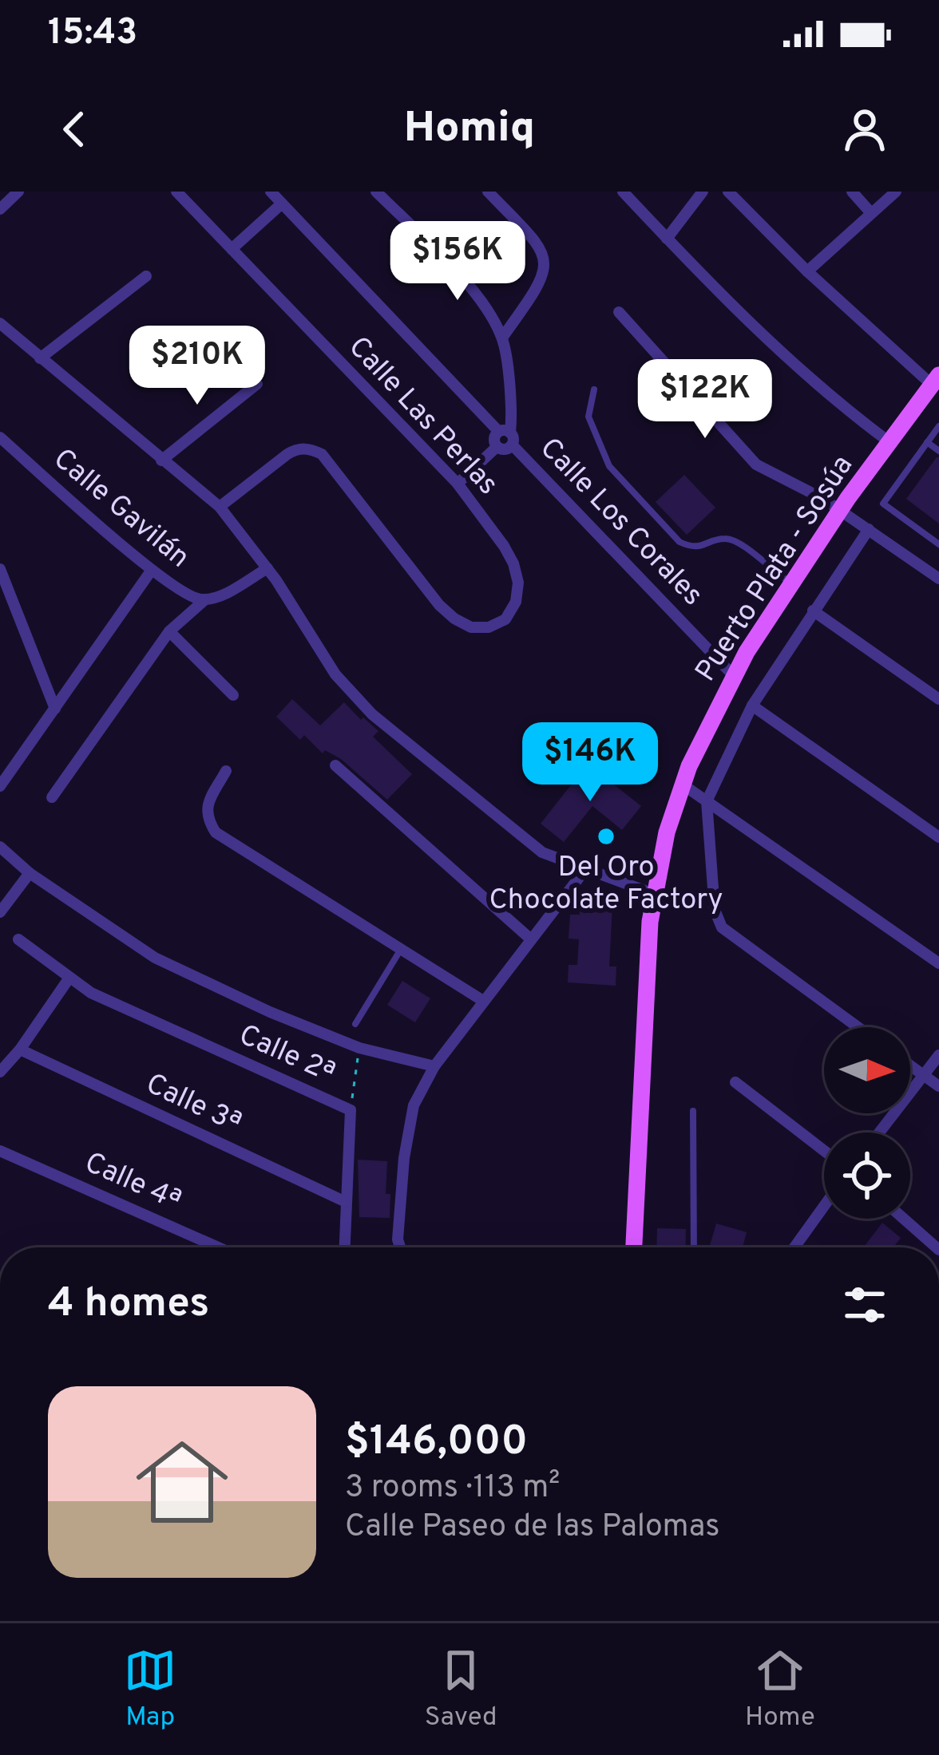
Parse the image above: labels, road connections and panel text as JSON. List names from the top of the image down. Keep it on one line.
{"streets":{"main road":["Puerto Plata - Sosúa"],"street":["Calle Las Perlas","Calle Gavilán","Calle Los Corales","Calle 2ª","Calle 3ª","Calle 4ª"]},"crossings":[["Calle Los Corales","Puerto Plata - Sosúa"],["Calle 2ª","Calle 3ª"]],"places":["Del Oro Chocolate Factory"],"north":"right","page":{"status":"15:43","header":"Homiq","price":["$156K","$210K","$122K","$146K"],"heading":"4 homes","list":[{"name":"$146,000","note":"3 rooms · 113 m² · Calle Paseo de las Palomas"}],"tabs":["Map","Saved","Home"]}}
